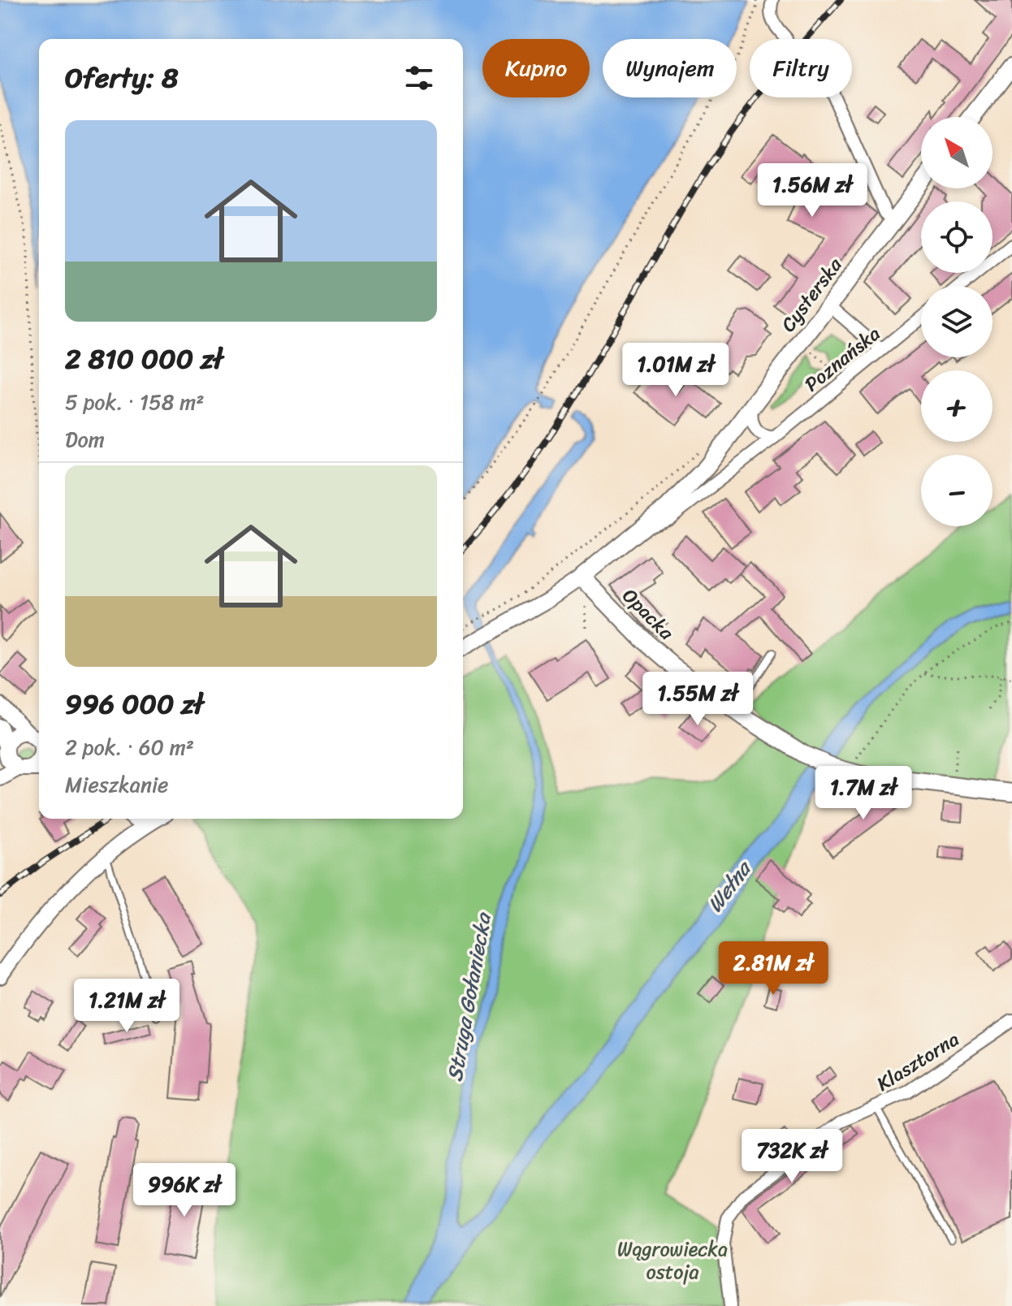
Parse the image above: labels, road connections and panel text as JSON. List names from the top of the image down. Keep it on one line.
{"streets":{"main road":["Cysterska","Opacka"],"street":["Poznańska","Klasztorna"]},"crossings":[["Cysterska","Poznańska"],["Cysterska","Opacka"]],"water":["Wełna","Struga Gołaniecka"],"parks":["Wągrowiecka ostoja"],"north":"top left","page":{"chip":["Kupno","Wynajem","Filtry"],"heading":"Oferty: 8","map_buttons":["+","−"],"list":[{"name":"2 810 000 zł","note":"5 pok. · 158 m² · Dom"},{"name":"996 000 zł","note":"2 pok. · 60 m² · Mieszkanie"}],"price":["1.56M zł","1.01M zł","1.55M zł","1.7M zł","2.81M zł","1.21M zł","732K zł","996K zł"]}}
